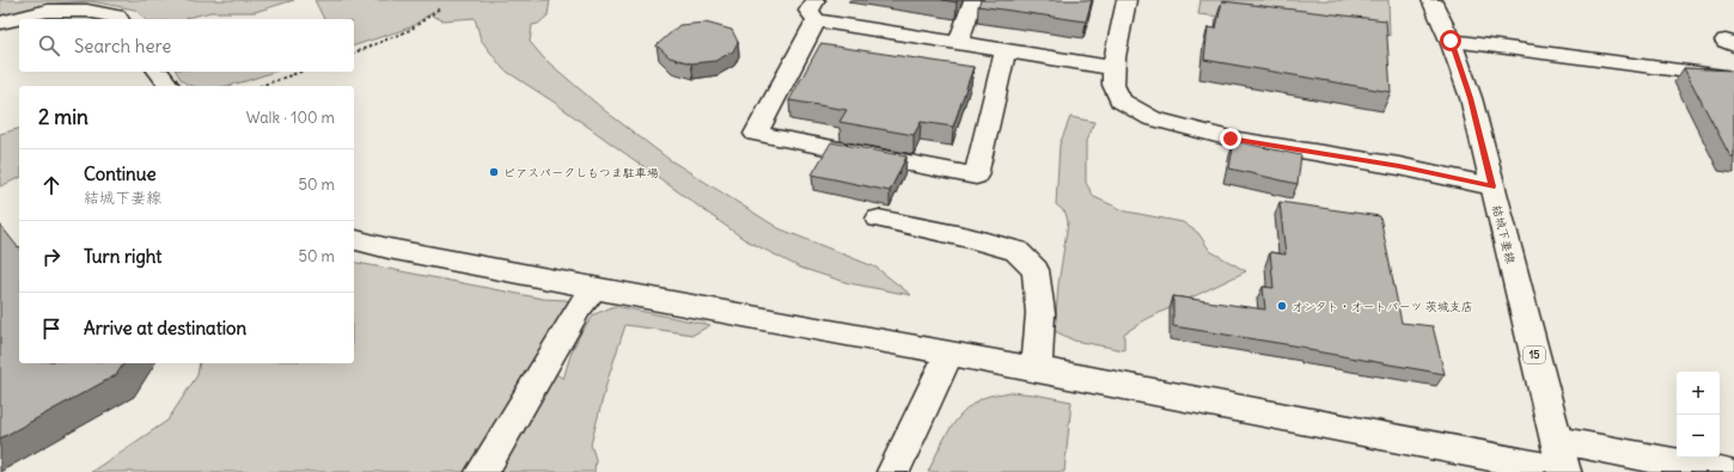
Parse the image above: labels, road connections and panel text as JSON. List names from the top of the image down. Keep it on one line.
{"streets":{"street":["結城下妻線","15"]},"places":["ビアスパークしもつま駐車場","オンタト・オートパーツ 茨城支店"],"page":{"search":"Search here","heading":["2 min","Walk · 100 m"],"list":[["Continue","結城下妻線","50 m"],["Turn right","50 m"],"Arrive at destination"],"map_buttons":["+","−"]}}
